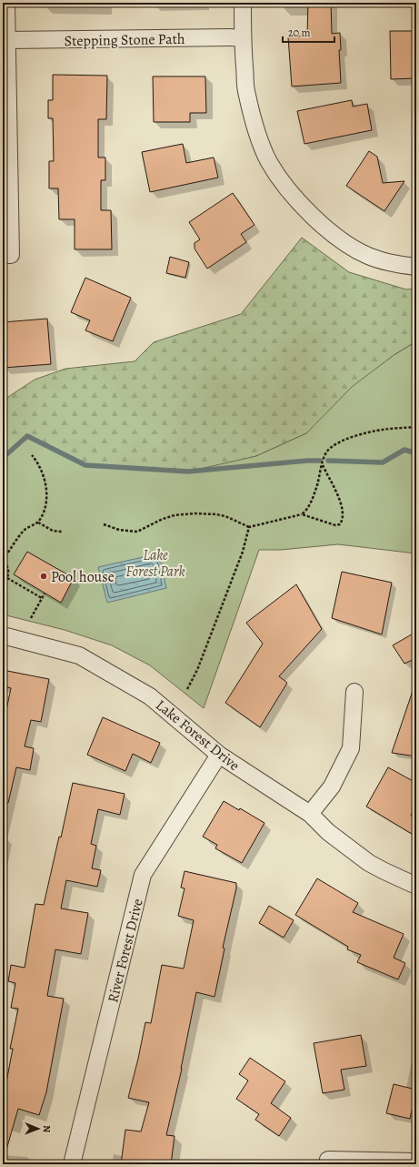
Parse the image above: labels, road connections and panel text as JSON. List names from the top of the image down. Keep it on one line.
{"streets":{"street":["Stepping Stone Path","Lake Forest Drive","River Forest Drive"]},"crossings":[["Lake Forest Drive","River Forest Drive"]],"parks":["Lake Forest Park"],"places":["Pool house"],"scale_bar":"20 m","north":"right"}
